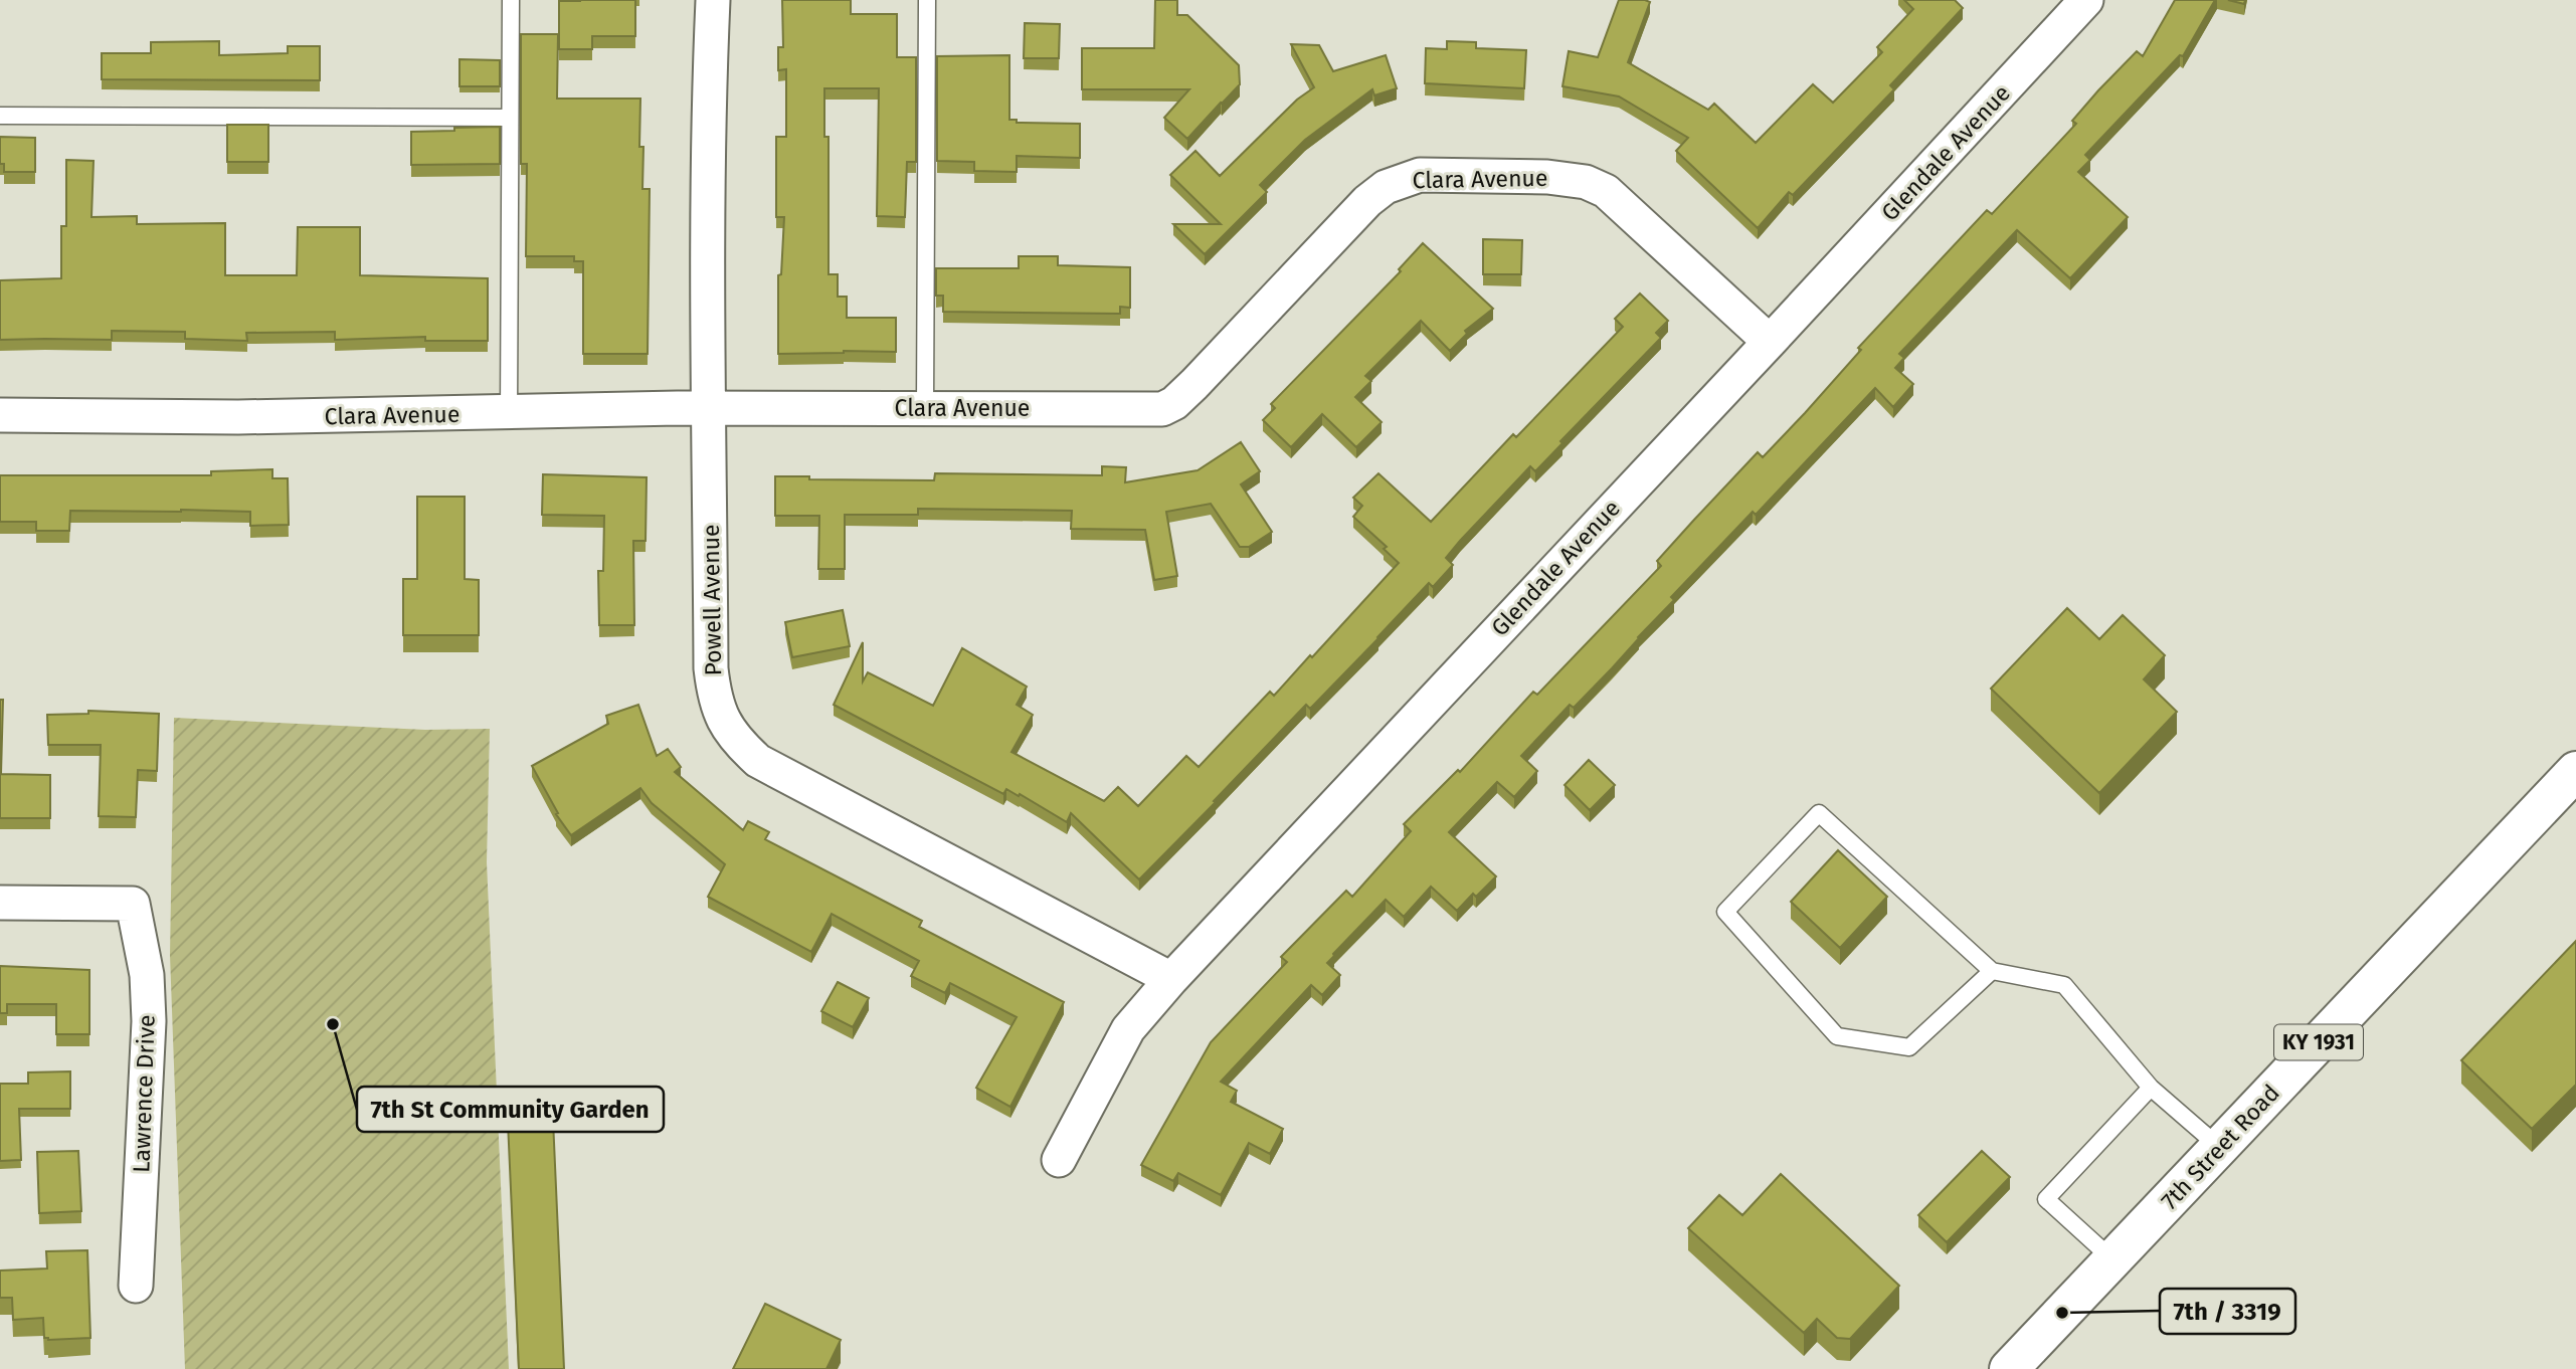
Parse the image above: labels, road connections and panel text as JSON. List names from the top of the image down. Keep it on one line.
{"streets":{"main road":["KY 1931","7th Street Road"],"street":["Glendale Avenue","Clara Avenue","Powell Avenue","Lawrence Drive"]},"crossings":[["Glendale Avenue","Clara Avenue"],["Glendale Avenue","Powell Avenue"],["Clara Avenue","Powell Avenue"]],"places":["7th St Community Garden","7th / 3319"]}
